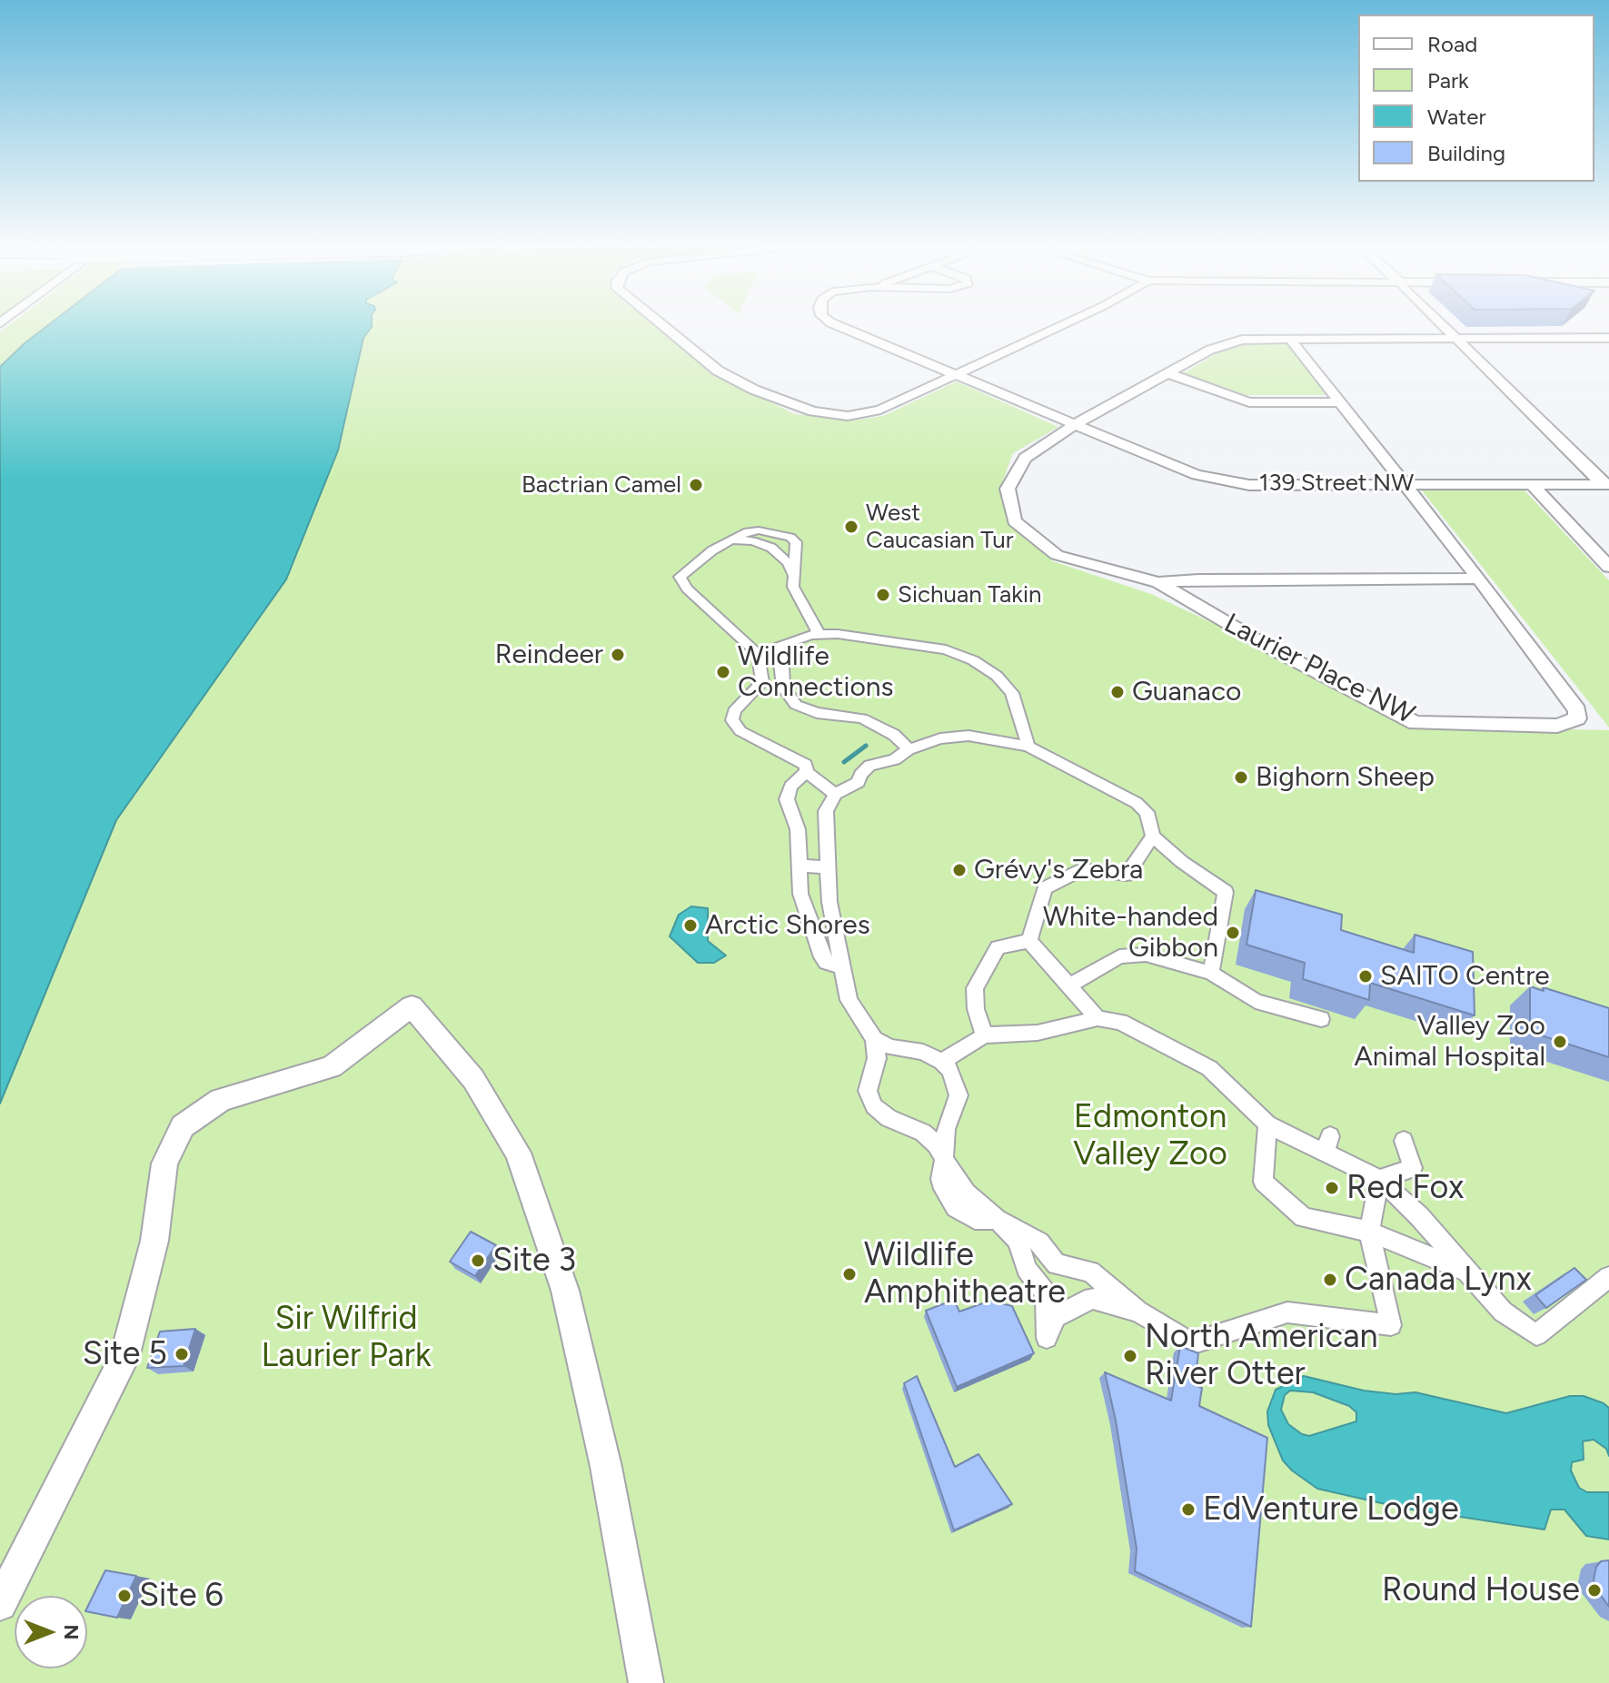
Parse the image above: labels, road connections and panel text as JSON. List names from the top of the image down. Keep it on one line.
{"streets":{"street":["139 Street NW","Laurier Place NW"]},"crossings":[["139 Street NW","Laurier Place NW"]],"parks":["Edmonton Valley Zoo","Sir Wilfrid Laurier Park"],"places":["Bactrian Camel","West Caucasian Tur","Sichuan Takin","Reindeer","Wildlife Connections","Guanaco","Bighorn Sheep","Grévy's Zebra","Arctic Shores","White-handed Gibbon","SAITO Centre","Valley Zoo Animal Hospital","Red Fox","Site 3","Wildlife Amphitheatre","Canada Lynx","Site 5","North American River Otter","EdVenture Lodge","Round House","Site 6"],"legend":["Road","Park","Water","Building"],"north":"right"}
